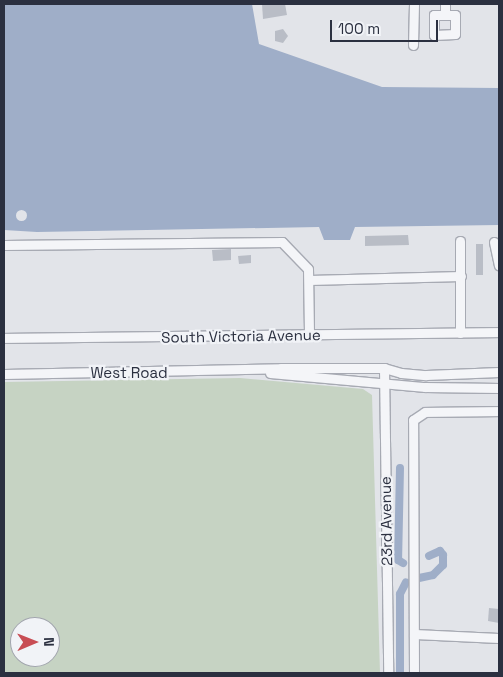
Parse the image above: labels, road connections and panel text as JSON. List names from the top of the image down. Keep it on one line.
{"streets":{"street":["South Victoria Avenue","West Road","23rd Avenue"]},"crossings":[["West Road","23rd Avenue"]],"scale_bar":"100 m","north":"right"}
